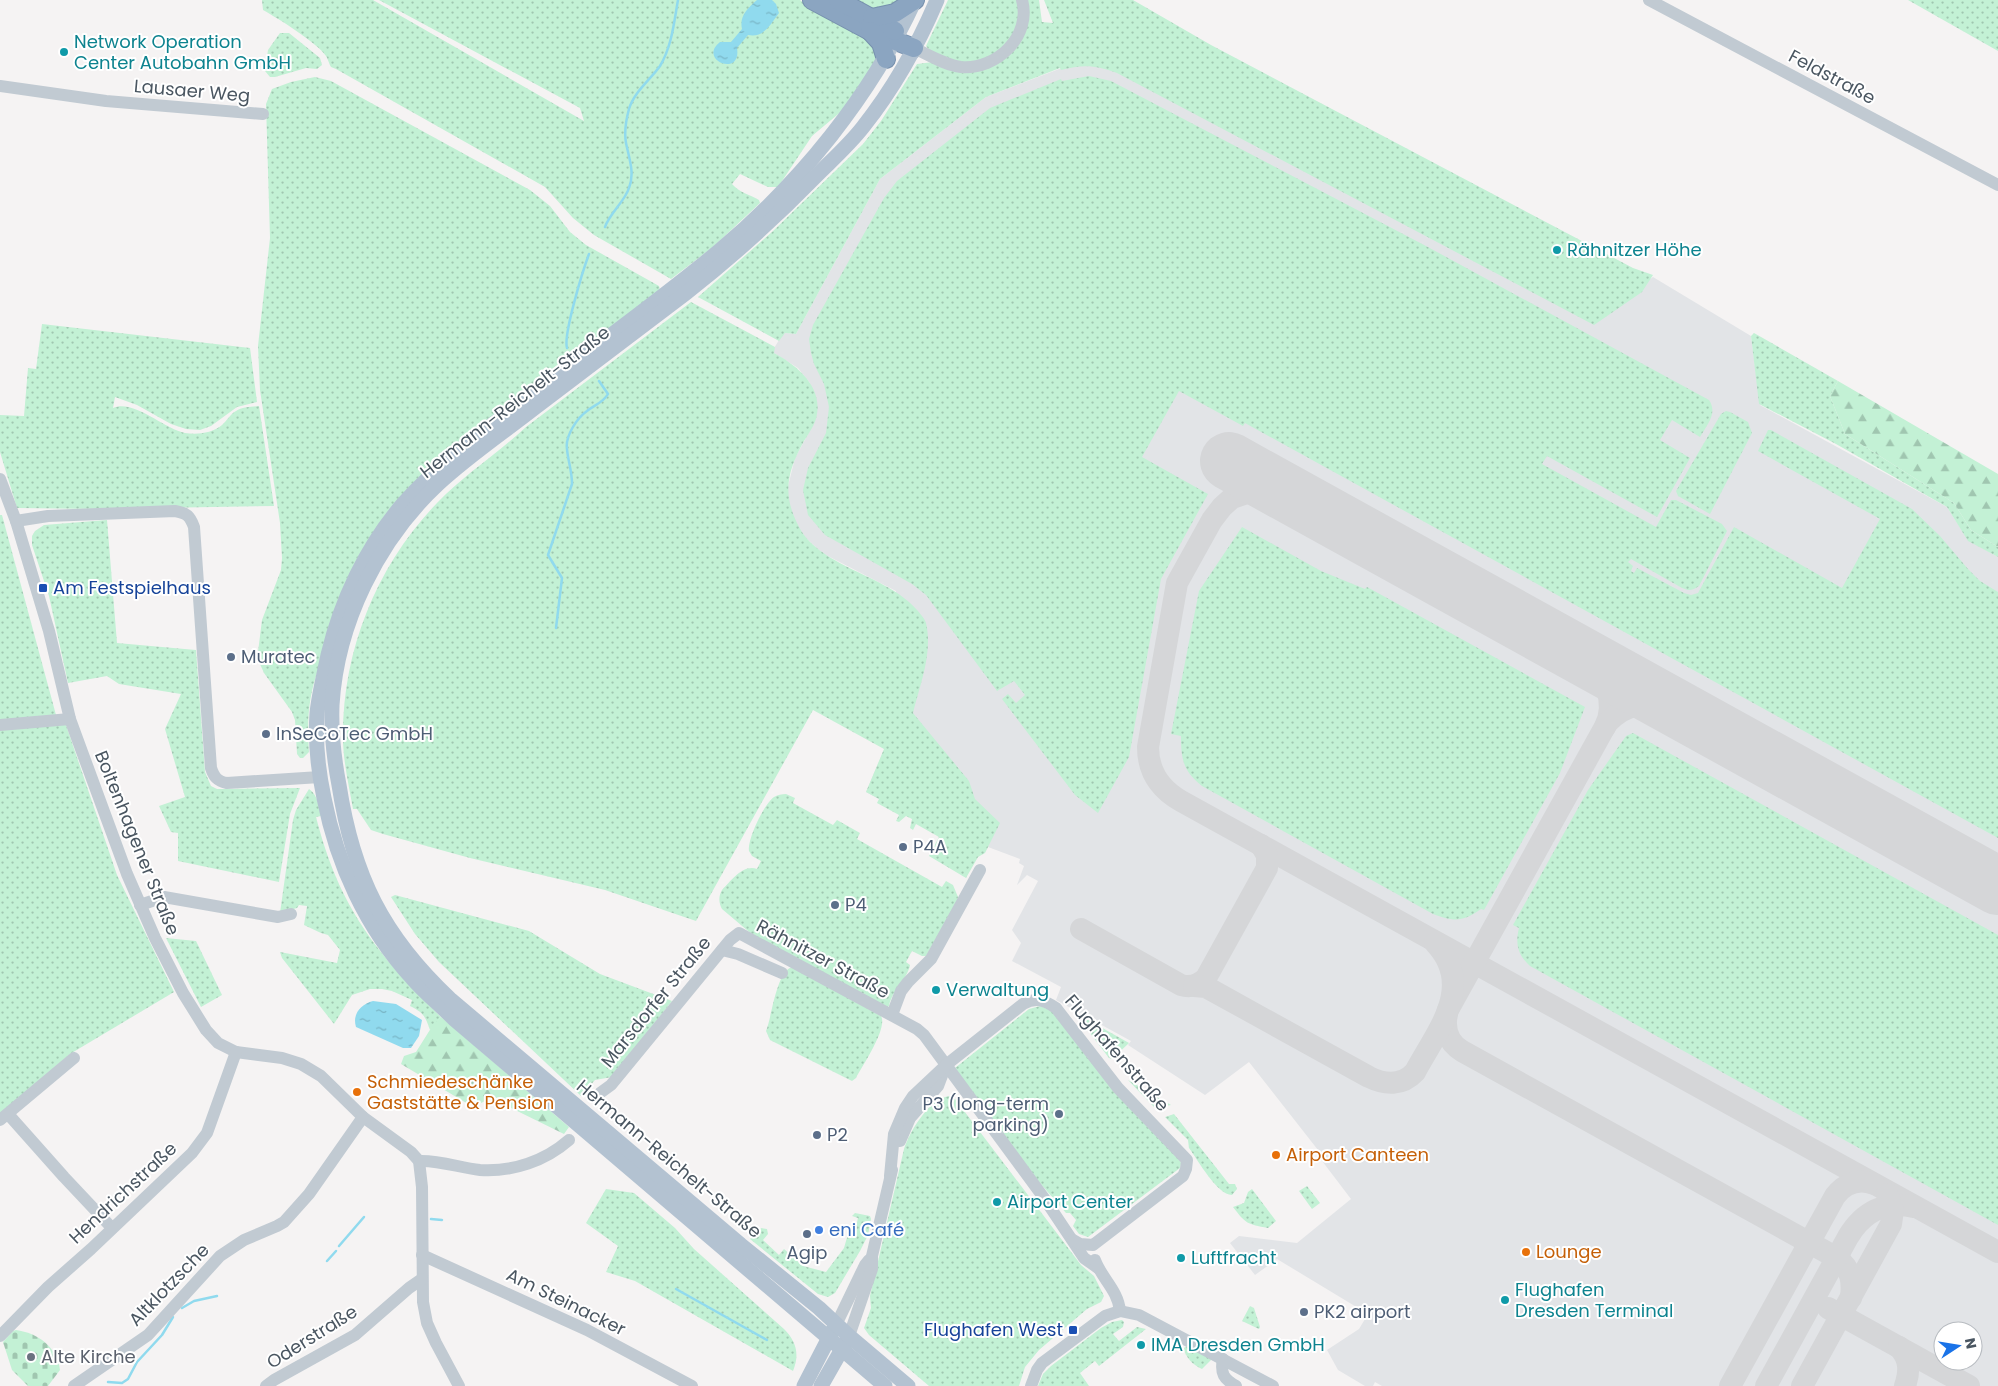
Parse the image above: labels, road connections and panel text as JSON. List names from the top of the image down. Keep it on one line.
{"streets":{"main road":["Hermann-Reichelt-Straße","Flughafenstraße"],"street":["Feldstraße","Lausaer Weg","Boltenhagener Straße","Rähnitzer Straße","Marsdorfer Straße","Hendrichstraße","Altklotzsche","Am Steinacker","Oderstraße"]},"crossings":[["Hermann-Reichelt-Straße","Flughafenstraße"],["Boltenhagener Straße","Hendrichstraße"],["Boltenhagener Straße","Altklotzsche"],["Rähnitzer Straße","Marsdorfer Straße"],["Rähnitzer Straße","Flughafenstraße"]],"places":{"other":["Network Operation Center Autobahn GmbH","Rähnitzer Höhe","Muratec","InSeCoTec GmbH","P4A","P4","Verwaltung","Schmiedeschänke Gaststätte & Pension","P3 (long-term parking)","P2","Airport Canteen","Airport Center","eni Café","Agip","Lounge","Luftfracht","Flughafen Dresden Terminal","PK2 airport","IMA Dresden GmbH","Alte Kirche"],"transit":["Am Festspielhaus","Flughafen West"]},"north":"right"}
